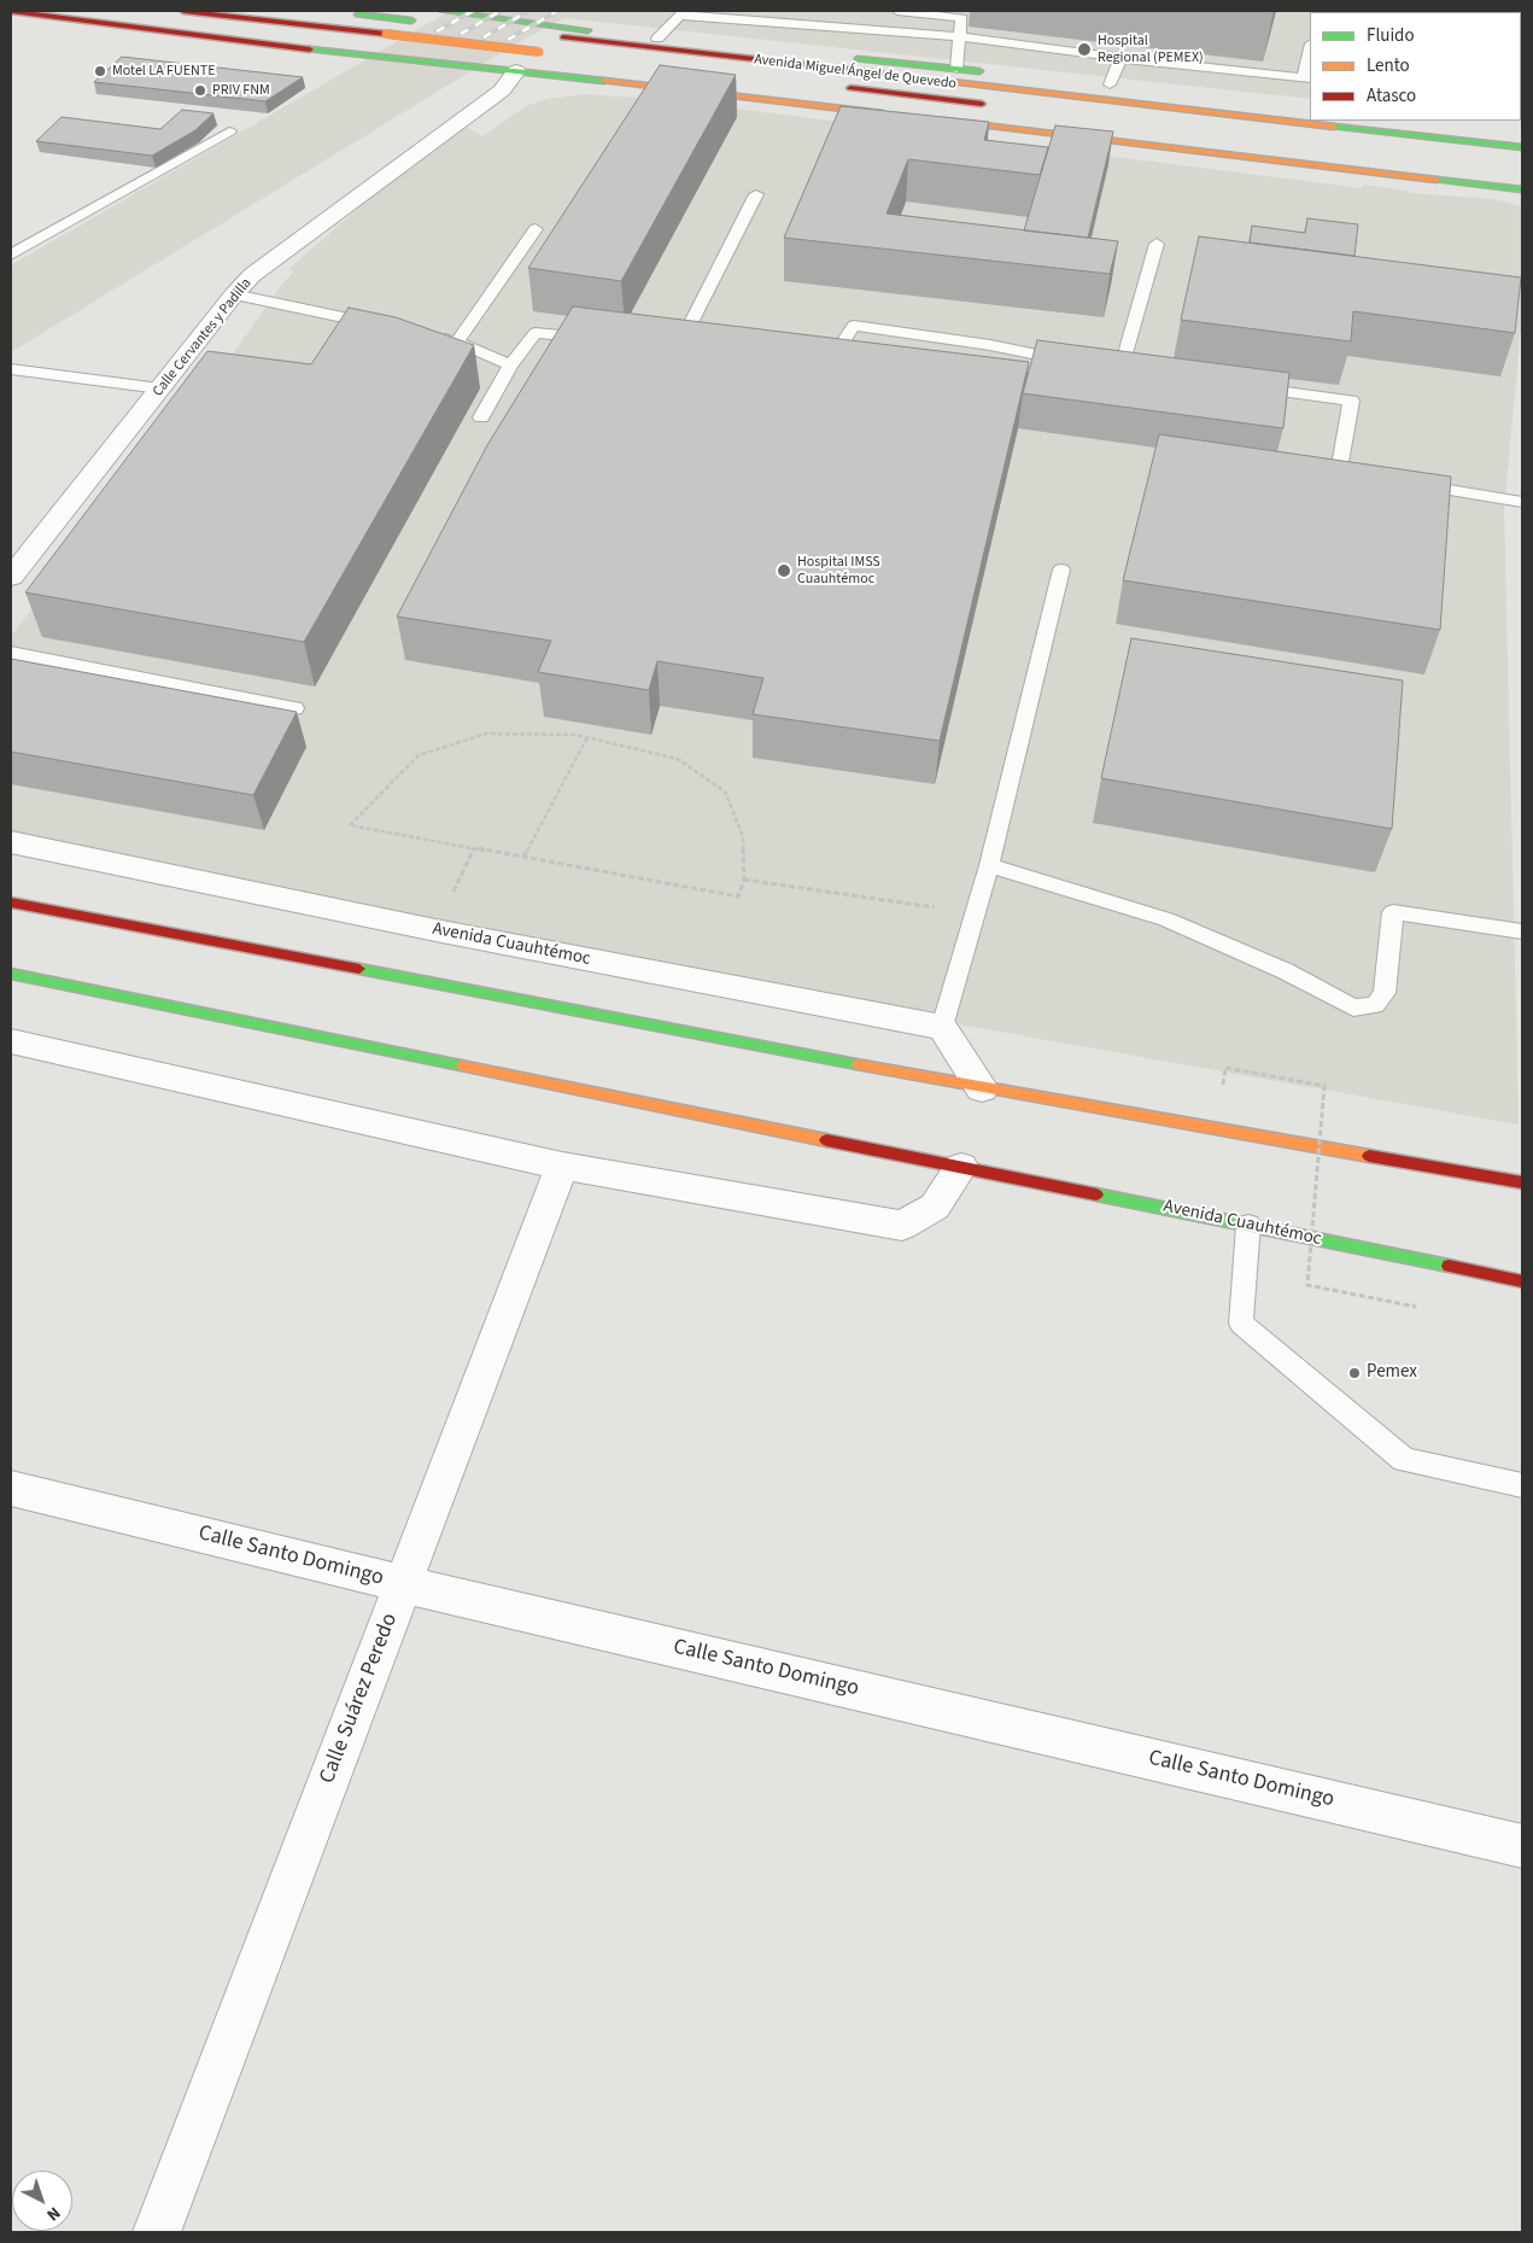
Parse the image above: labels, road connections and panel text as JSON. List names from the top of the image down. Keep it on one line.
{"streets":{"main road":["Avenida Miguel Ángel de Quevedo","Avenida Cuauhtémoc"],"street":["Calle Cervantes y Padilla","Calle Santo Domingo","Calle Suárez Peredo"]},"crossings":[["Calle Santo Domingo","Calle Suárez Peredo"]],"places":["Hospital Regional (PEMEX)","Motel LA FUENTE","PRIV FNM","Hospital IMSS Cuauhtémoc","Pemex"],"legend":["Fluido","Lento","Atasco"],"north":"bottom right"}
